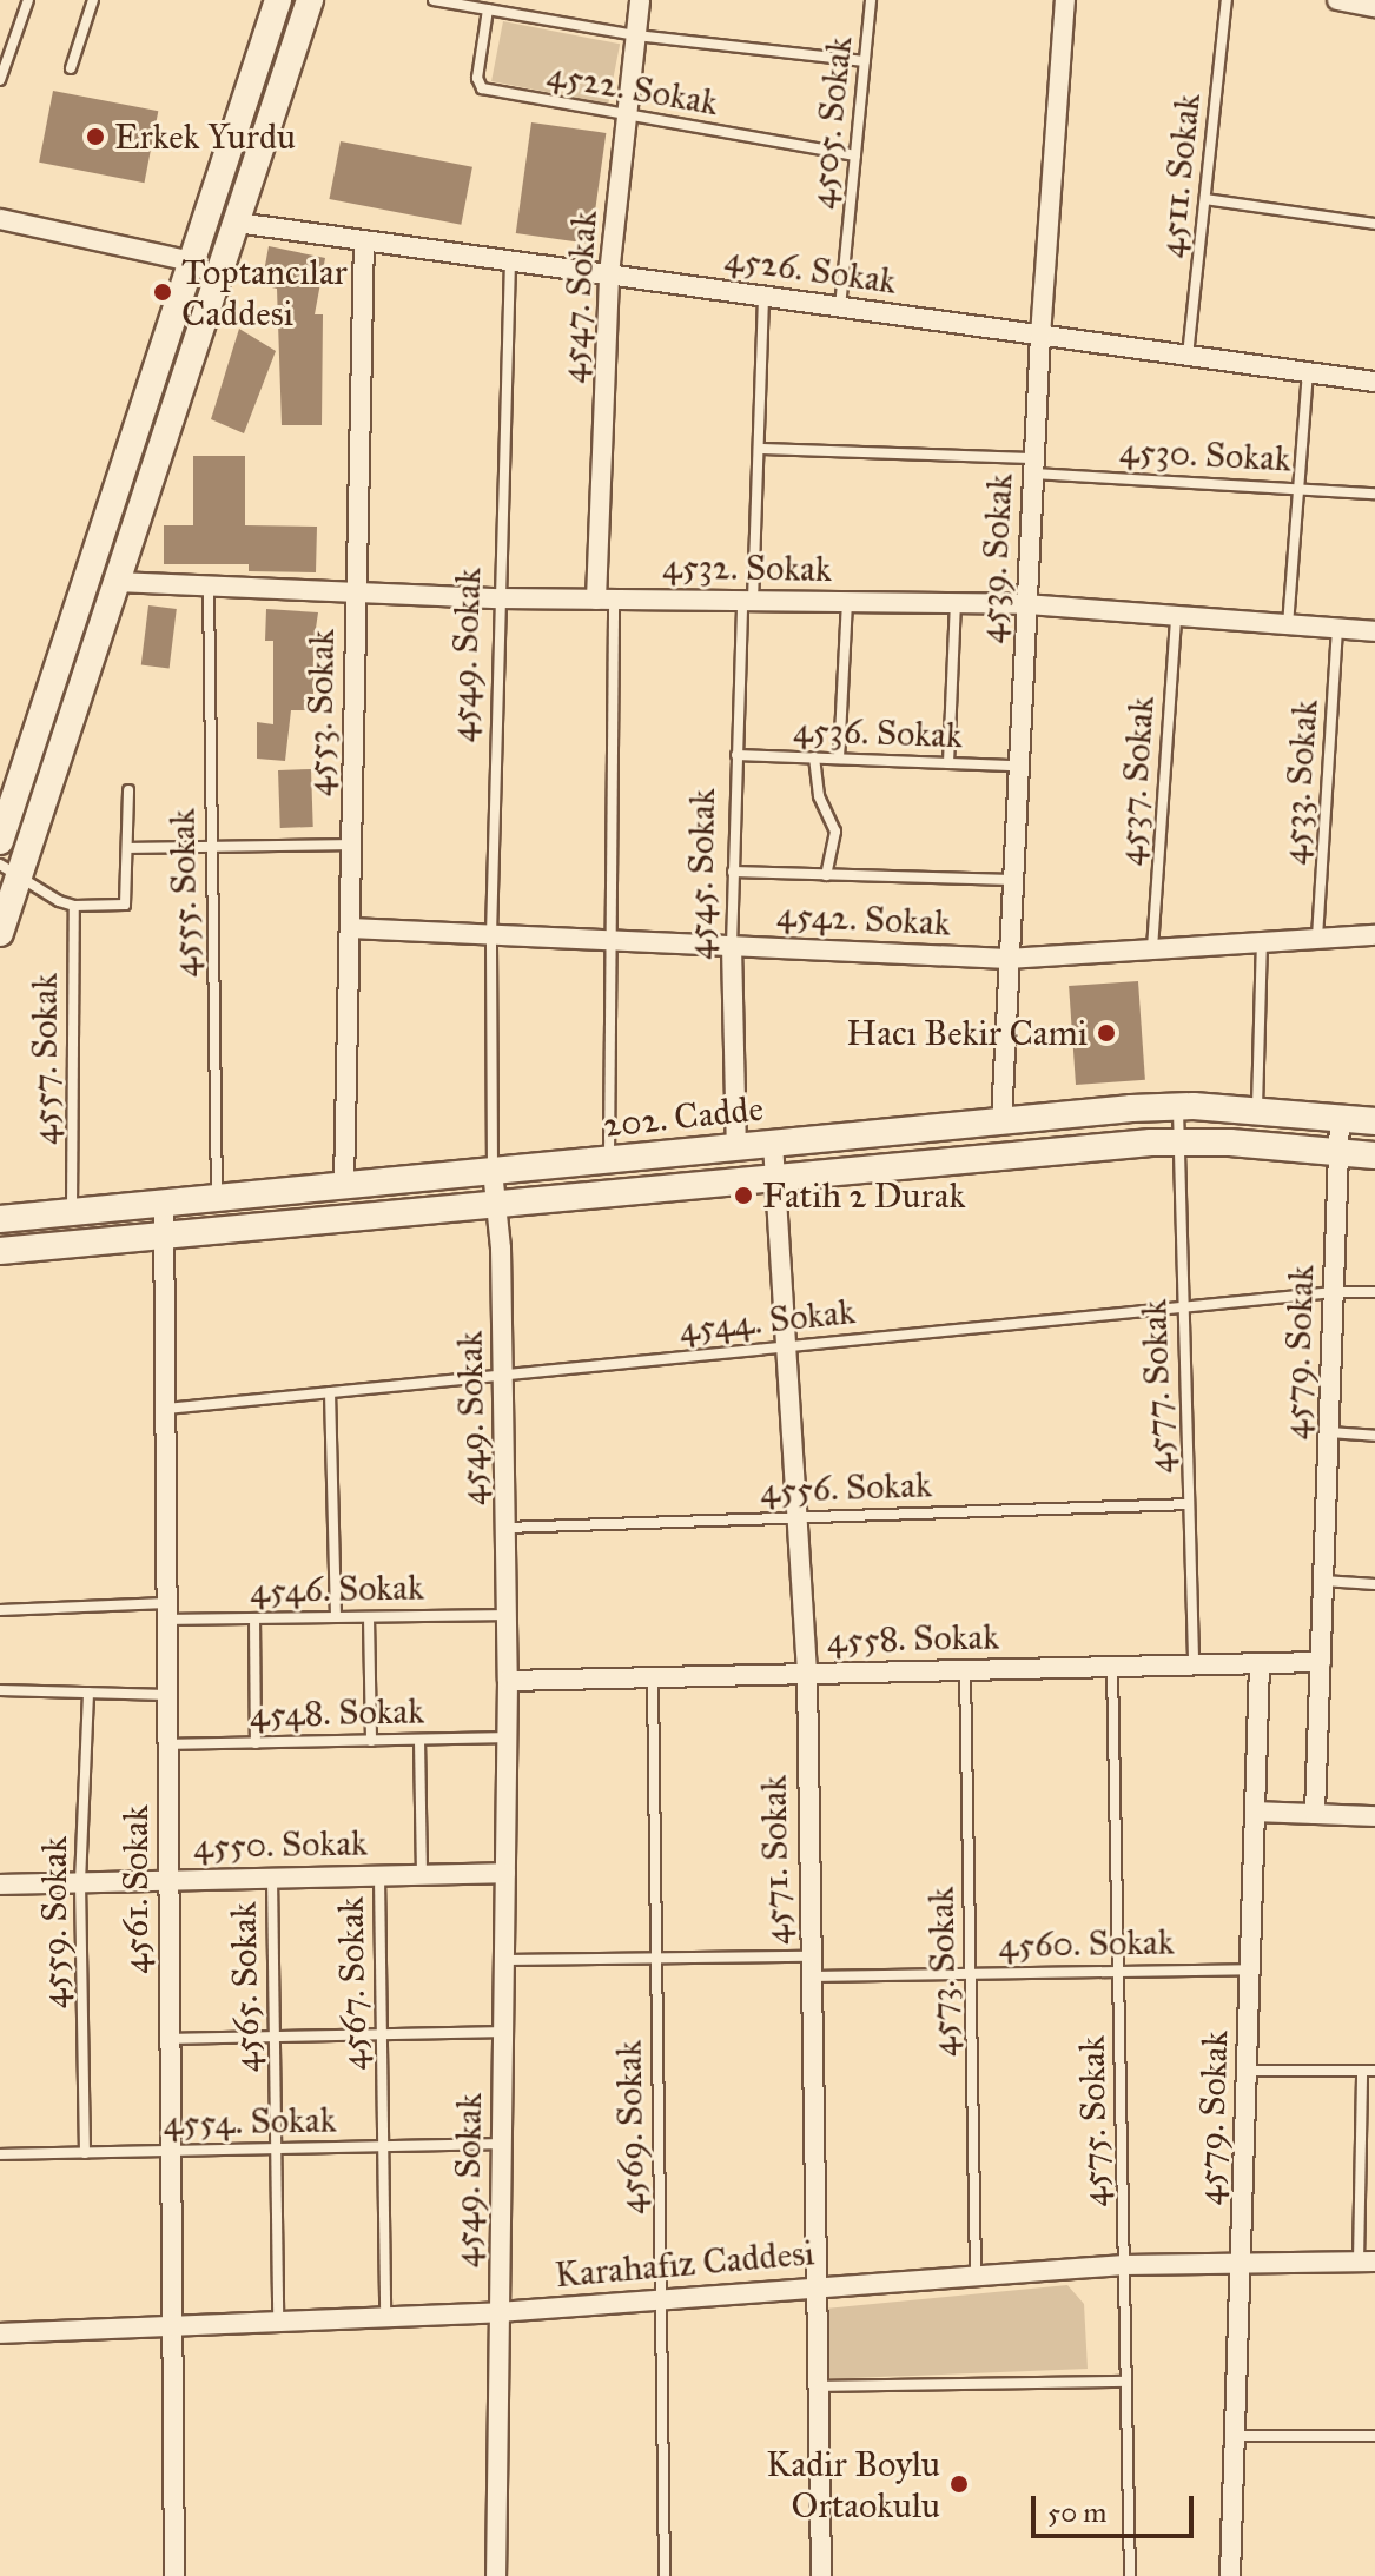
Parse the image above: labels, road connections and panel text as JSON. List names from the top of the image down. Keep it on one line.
{"streets":{"main road":["202. Cadde"],"street":["4526. Sokak","4547. Sokak","4539. Sokak","4532. Sokak","4549. Sokak","4553. Sokak","4545. Sokak","4542. Sokak","4579. Sokak","4558. Sokak","4550. Sokak","4571. Sokak","4561. Sokak","Karahafız Caddesi"],"lane":["4522. Sokak","4505. Sokak","4511. Sokak","4530. Sokak","4536. Sokak","4537. Sokak","4533. Sokak","4555. Sokak","4557. Sokak","4544. Sokak","4577. Sokak","4556. Sokak","4546. Sokak","4548. Sokak","4559. Sokak","4560. Sokak","4573. Sokak","4567. Sokak","4565. Sokak","4554. Sokak","4575. Sokak","4569. Sokak"]},"crossings":[["4522. Sokak","4505. Sokak"],["4522. Sokak","4547. Sokak"],["4505. Sokak","4526. Sokak"],["4511. Sokak","4526. Sokak"],["4526. Sokak","4547. Sokak"],["4526. Sokak","4539. Sokak"],["4526. Sokak","4549. Sokak"],["4526. Sokak","4553. Sokak"],["4526. Sokak","4545. Sokak"],["4547. Sokak","4532. Sokak"],["4547. Sokak","4542. Sokak"],["4547. Sokak","202. Cadde"],["4530. Sokak","4539. Sokak"],["4530. Sokak","4545. Sokak"],["4539. Sokak","4532. Sokak"],["4539. Sokak","4536. Sokak"],["4539. Sokak","4542. Sokak"],["4539. Sokak","202. Cadde"],["4532. Sokak","4549. Sokak"],["4532. Sokak","4553. Sokak"],["4532. Sokak","4537. Sokak"],["4532. Sokak","4533. Sokak"],["4532. Sokak","4545. Sokak"],["4532. Sokak","4555. Sokak"],["4549. Sokak","4542. Sokak"],["4549. Sokak","202. Cadde"],["4549. Sokak","4544. Sokak"],["4549. Sokak","4556. Sokak"],["4549. Sokak","4546. Sokak"],["4549. Sokak","4558. Sokak"],["4549. Sokak","4548. Sokak"],["4549. Sokak","4550. Sokak"],["4549. Sokak","4560. Sokak"],["4549. Sokak","4554. Sokak"],["4549. Sokak","Karahafız Caddesi"],["4553. Sokak","4542. Sokak"],["4553. Sokak","202. Cadde"],["4536. Sokak","4545. Sokak"],["4537. Sokak","4542. Sokak"],["4533. Sokak","4542. Sokak"],["4545. Sokak","4542. Sokak"],["4545. Sokak","202. Cadde"],["4555. Sokak","202. Cadde"],["4557. Sokak","202. Cadde"],["202. Cadde","4579. Sokak"],["202. Cadde","4577. Sokak"],["202. Cadde","4571. Sokak"],["202. Cadde","4561. Sokak"],["4544. Sokak","4579. Sokak"],["4544. Sokak","4577. Sokak"],["4544. Sokak","4571. Sokak"],["4544. Sokak","4561. Sokak"],["4579. Sokak","4558. Sokak"],["4579. Sokak","4560. Sokak"],["4579. Sokak","Karahafız Caddesi"],["4577. Sokak","4556. Sokak"],["4577. Sokak","4558. Sokak"],["4556. Sokak","4571. Sokak"],["4546. Sokak","4561. Sokak"],["4558. Sokak","4571. Sokak"],["4558. Sokak","4573. Sokak"],["4558. Sokak","4575. Sokak"],["4558. Sokak","4569. Sokak"],["4548. Sokak","4561. Sokak"],["4550. Sokak","4561. Sokak"],["4550. Sokak","4559. Sokak"],["4550. Sokak","4567. Sokak"],["4550. Sokak","4565. Sokak"],["4571. Sokak","4560. Sokak"],["4571. Sokak","Karahafız Caddesi"],["4561. Sokak","4554. Sokak"],["4561. Sokak","Karahafız Caddesi"],["4559. Sokak","4554. Sokak"],["4560. Sokak","4573. Sokak"],["4560. Sokak","4575. Sokak"],["4560. Sokak","4569. Sokak"],["4573. Sokak","Karahafız Caddesi"],["4567. Sokak","4554. Sokak"],["4567. Sokak","Karahafız Caddesi"],["4565. Sokak","4554. Sokak"],["4565. Sokak","Karahafız Caddesi"],["4575. Sokak","Karahafız Caddesi"],["4569. Sokak","Karahafız Caddesi"]],"places":["Erkek Yurdu","Toptancılar Caddesi","Hacı Bekir Cami","Fatih 2 Durak","Kadir Boylu Ortaokulu"],"scale_bar":"50 m"}
